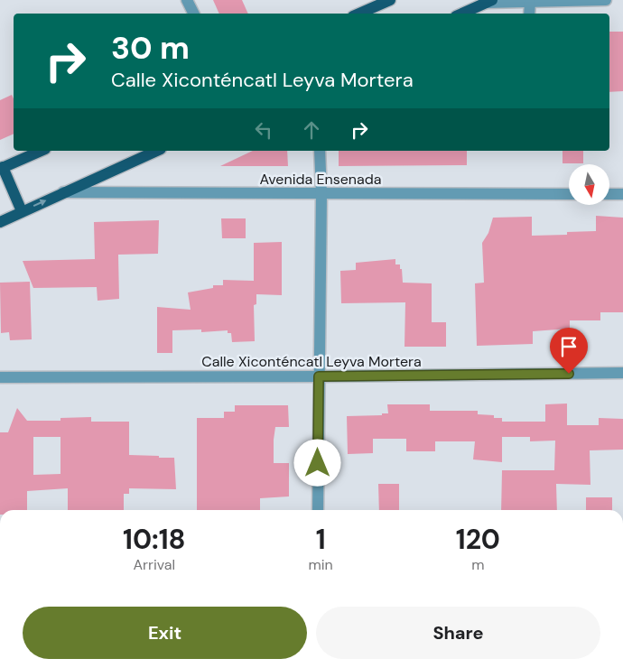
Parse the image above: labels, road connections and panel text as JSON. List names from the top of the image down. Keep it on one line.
{"streets":{"street":["Avenida Ensenada","Calle Xiconténcatl Leyva Mortera"]},"north":"bottom","page":{"turn":["30 m","Calle Xiconténcatl Leyva Mortera"],"eta":["10:18","Arrival","1","min","120","m"],"buttons":["Exit","Share"]}}
